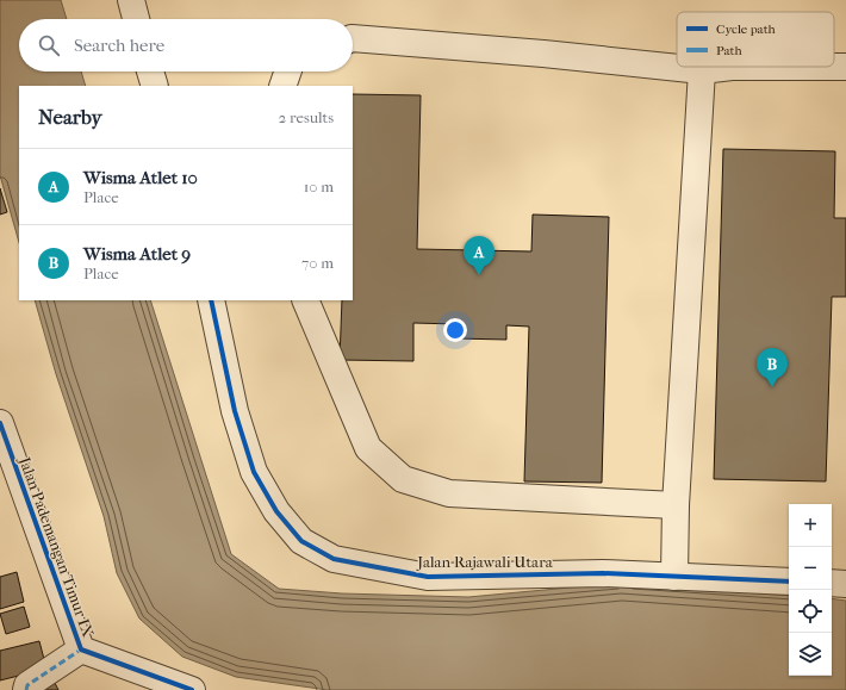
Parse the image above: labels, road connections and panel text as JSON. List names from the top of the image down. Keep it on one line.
{"streets":{"street":["Jalan Pademangan Timur IX","Jalan Rajawali Utara"]},"legend":["Cycle path","Path"],"page":{"search":"Search here","heading":["Nearby","2 results"],"list":[{"mark":"A","name":"Wisma Atlet 10","note":"Place","value":"10 m"},{"mark":"B","name":"Wisma Atlet 9","note":"Place","value":"70 m"}],"pins":["A","B"],"map_buttons":["+","−"]}}
